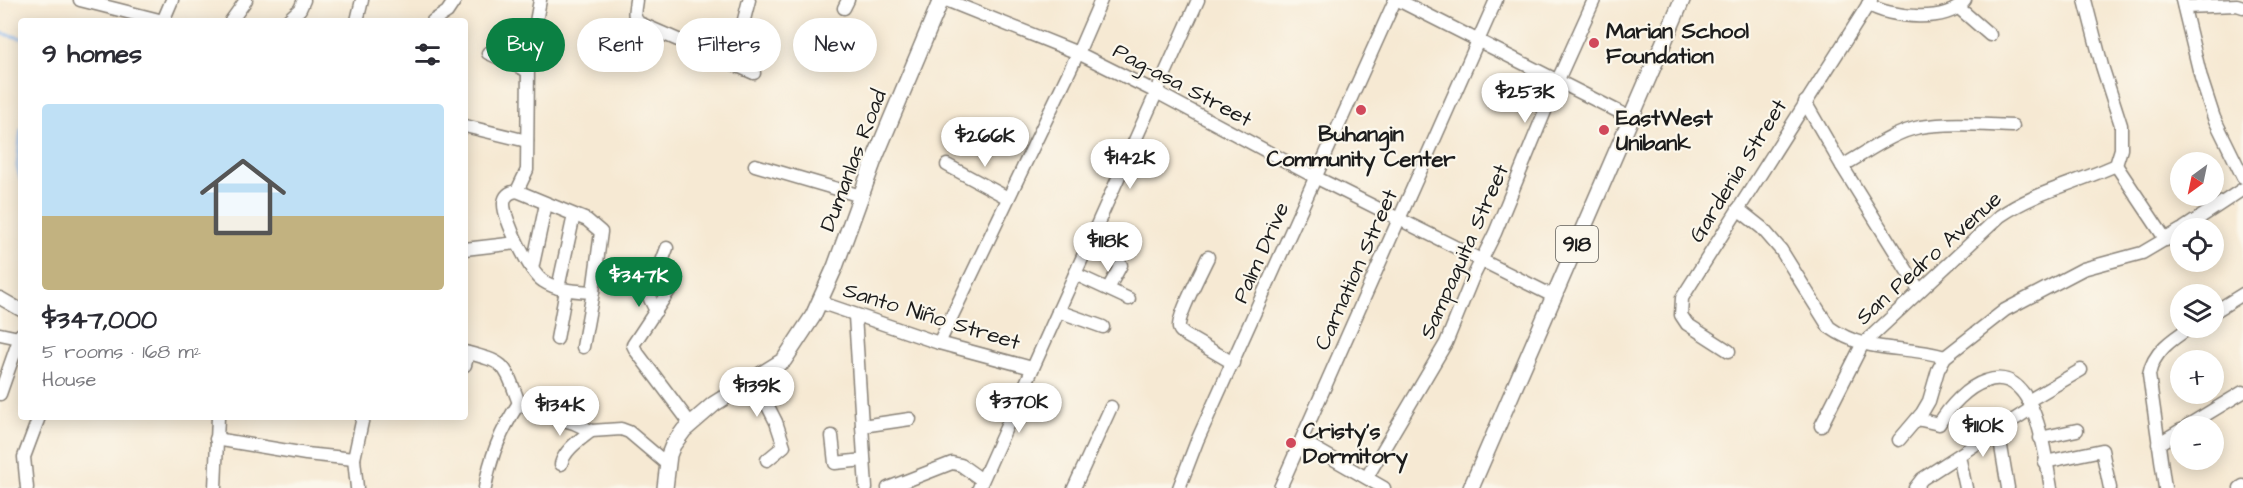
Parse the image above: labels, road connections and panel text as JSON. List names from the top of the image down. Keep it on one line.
{"streets":{"main road":["Dumanlas Road","918"],"street":["Pag-asa Street","Gardenia Street","Sampaguita Street","Palm Drive","San Pedro Avenue","Carnation Street","Santo Niño Street"]},"crossings":[["Pag-asa Street","918"],["Pag-asa Street","Sampaguita Street"],["Pag-asa Street","Palm Drive"],["Pag-asa Street","Carnation Street"],["Dumanlas Road","Santo Niño Street"]],"places":["Marian School Foundation","Buhangin Community Center","EastWest Unibank","Cristy's Dormitory"],"north":"bottom left","page":{"chip":["Buy","Rent","Filters","New"],"heading":"9 homes","price":["$253K","$266K","$142K","$118K","$347K","$139K","$370K","$134K","$110K"],"list":[{"name":"$347,000","note":"5 rooms · 168 m² · House"}],"map_buttons":["+","−"]}}
